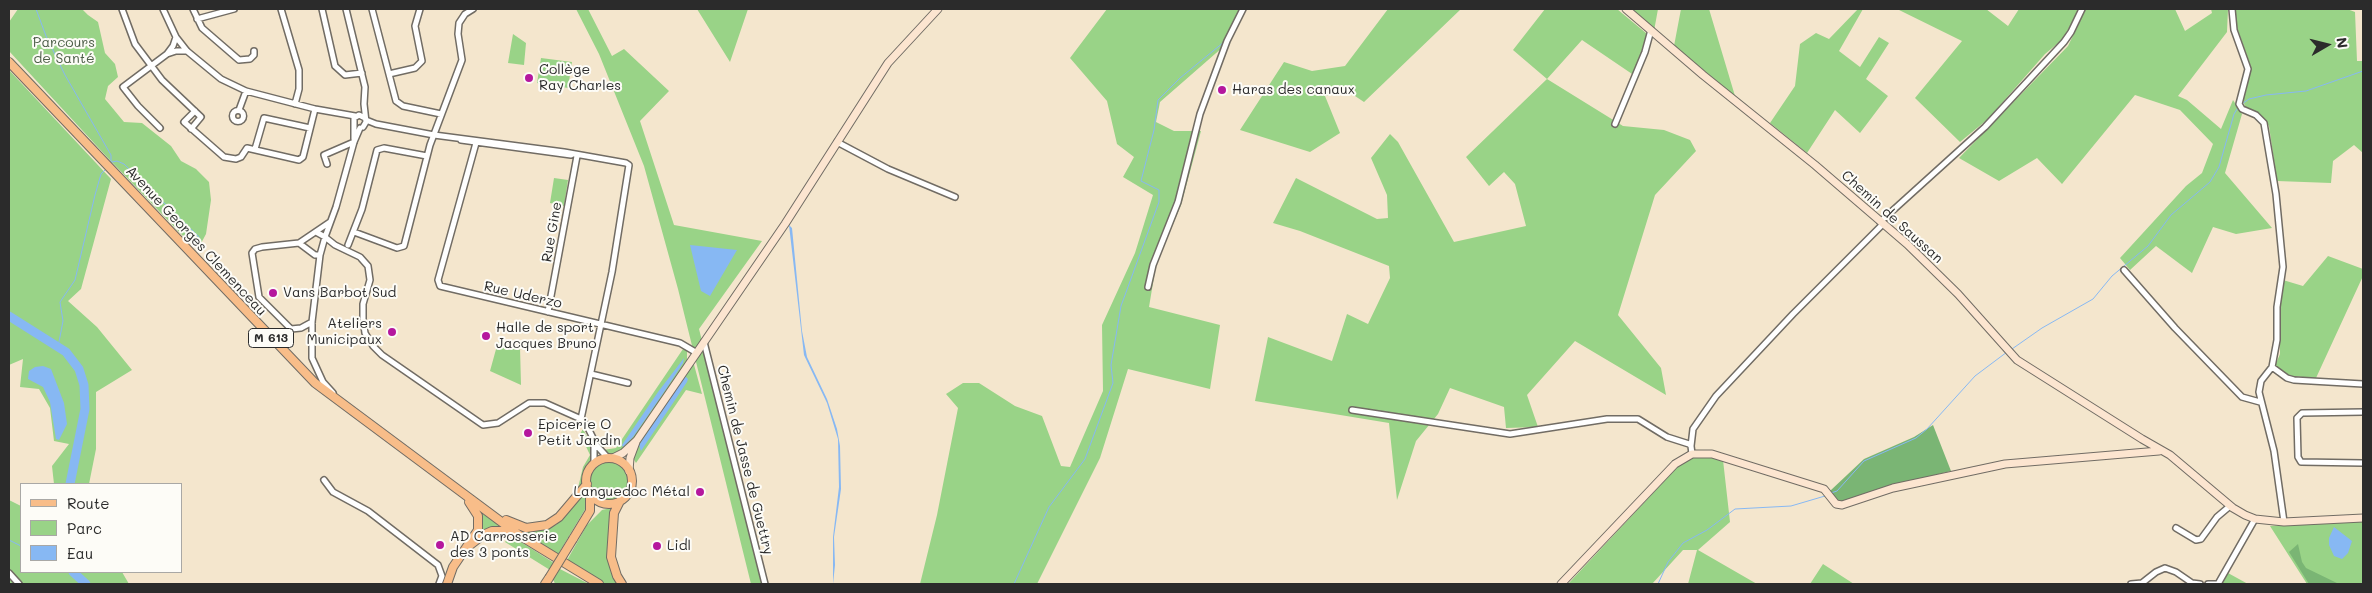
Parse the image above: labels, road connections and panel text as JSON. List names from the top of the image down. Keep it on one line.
{"streets":{"main road":["Avenue Georges Clemenceau","M 613"],"street":["Chemin de Saussan","Rue Gine","Rue Uderzo","Chemin de Jasse de Guettry"]},"crossings":[["Rue Gine","Rue Uderzo"],["Avenue Georges Clemenceau","M 613"]],"parks":["Parcours de Santé"],"places":["Collège Ray Charles","Haras des canaux","Vans Barbot Sud","Ateliers Municipaux","Halle de sport Jacques Bruno","Epicerie O Petit Jardin","Languedoc Métal","AD Carrosserie des 3 ponts","Lidl"],"legend":["Route","Parc","Eau"],"north":"right"}
